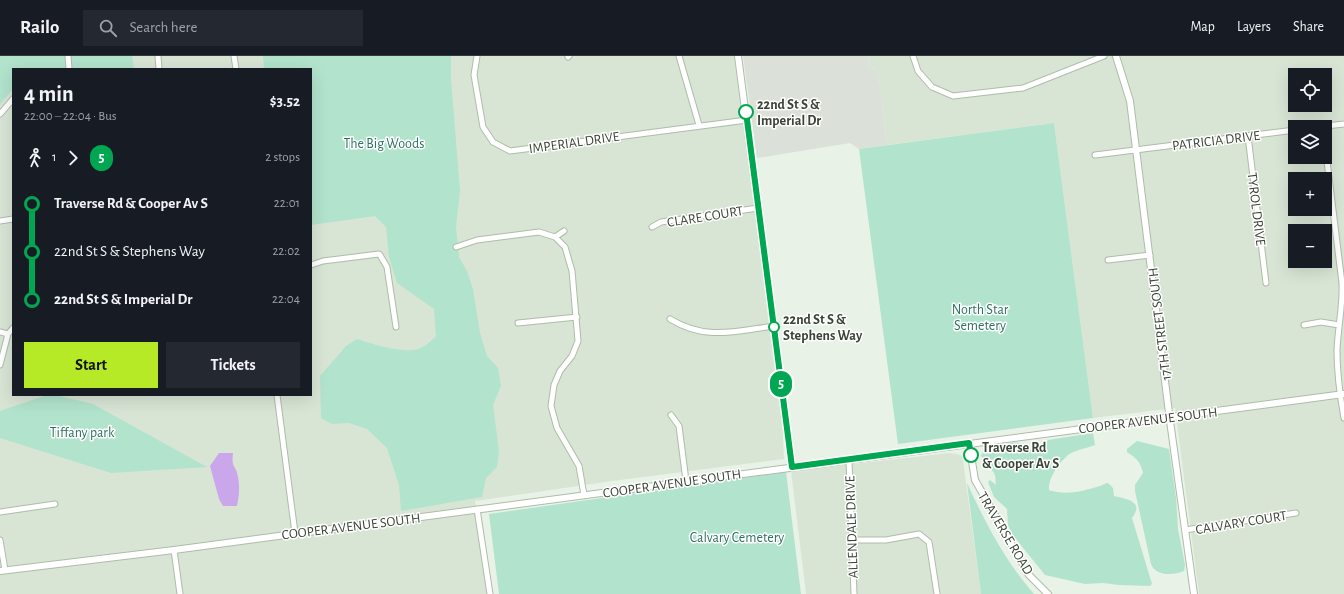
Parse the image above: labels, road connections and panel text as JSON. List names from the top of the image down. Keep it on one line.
{"streets":{"street":["PATRICIA DRIVE","IMPERIAL DRIVE","TYROL DRIVE","CLARE COURT","17TH STREET SOUTH","COOPER AVENUE SOUTH","CALVARY COURT","ALLENDALE DRIVE","TRAVERSE ROAD"]},"crossings":[["PATRICIA DRIVE","TYROL DRIVE"],["PATRICIA DRIVE","17TH STREET SOUTH"],["17TH STREET SOUTH","COOPER AVENUE SOUTH"],["17TH STREET SOUTH","CALVARY COURT"],["COOPER AVENUE SOUTH","ALLENDALE DRIVE"],["COOPER AVENUE SOUTH","TRAVERSE ROAD"]],"parks":["The Big Woods","North Star Semetery","Tiffany park","Calvary Cemetery"],"places":["22nd St S & Imperial Dr","22nd St S & Stephens Way","Traverse Rd & Cooper Av S"],"lines":["bus line 5"],"page":{"header":"Railo","search":"Search here","nav":["Map","Layers","Share"],"on_map":"5","map_buttons":["+","−"],"heading":["4 min","22:00 – 22:04 · Bus","$3.52"],"legs":["1","5","2 stops"],"list":[{"name":"Traverse Rd & Cooper Av S","value":"22:01"},{"name":"22nd St S & Stephens Way","value":"22:02"},{"name":"22nd St S & Imperial Dr","value":"22:04"}],"buttons":["Start","Tickets"]}}
